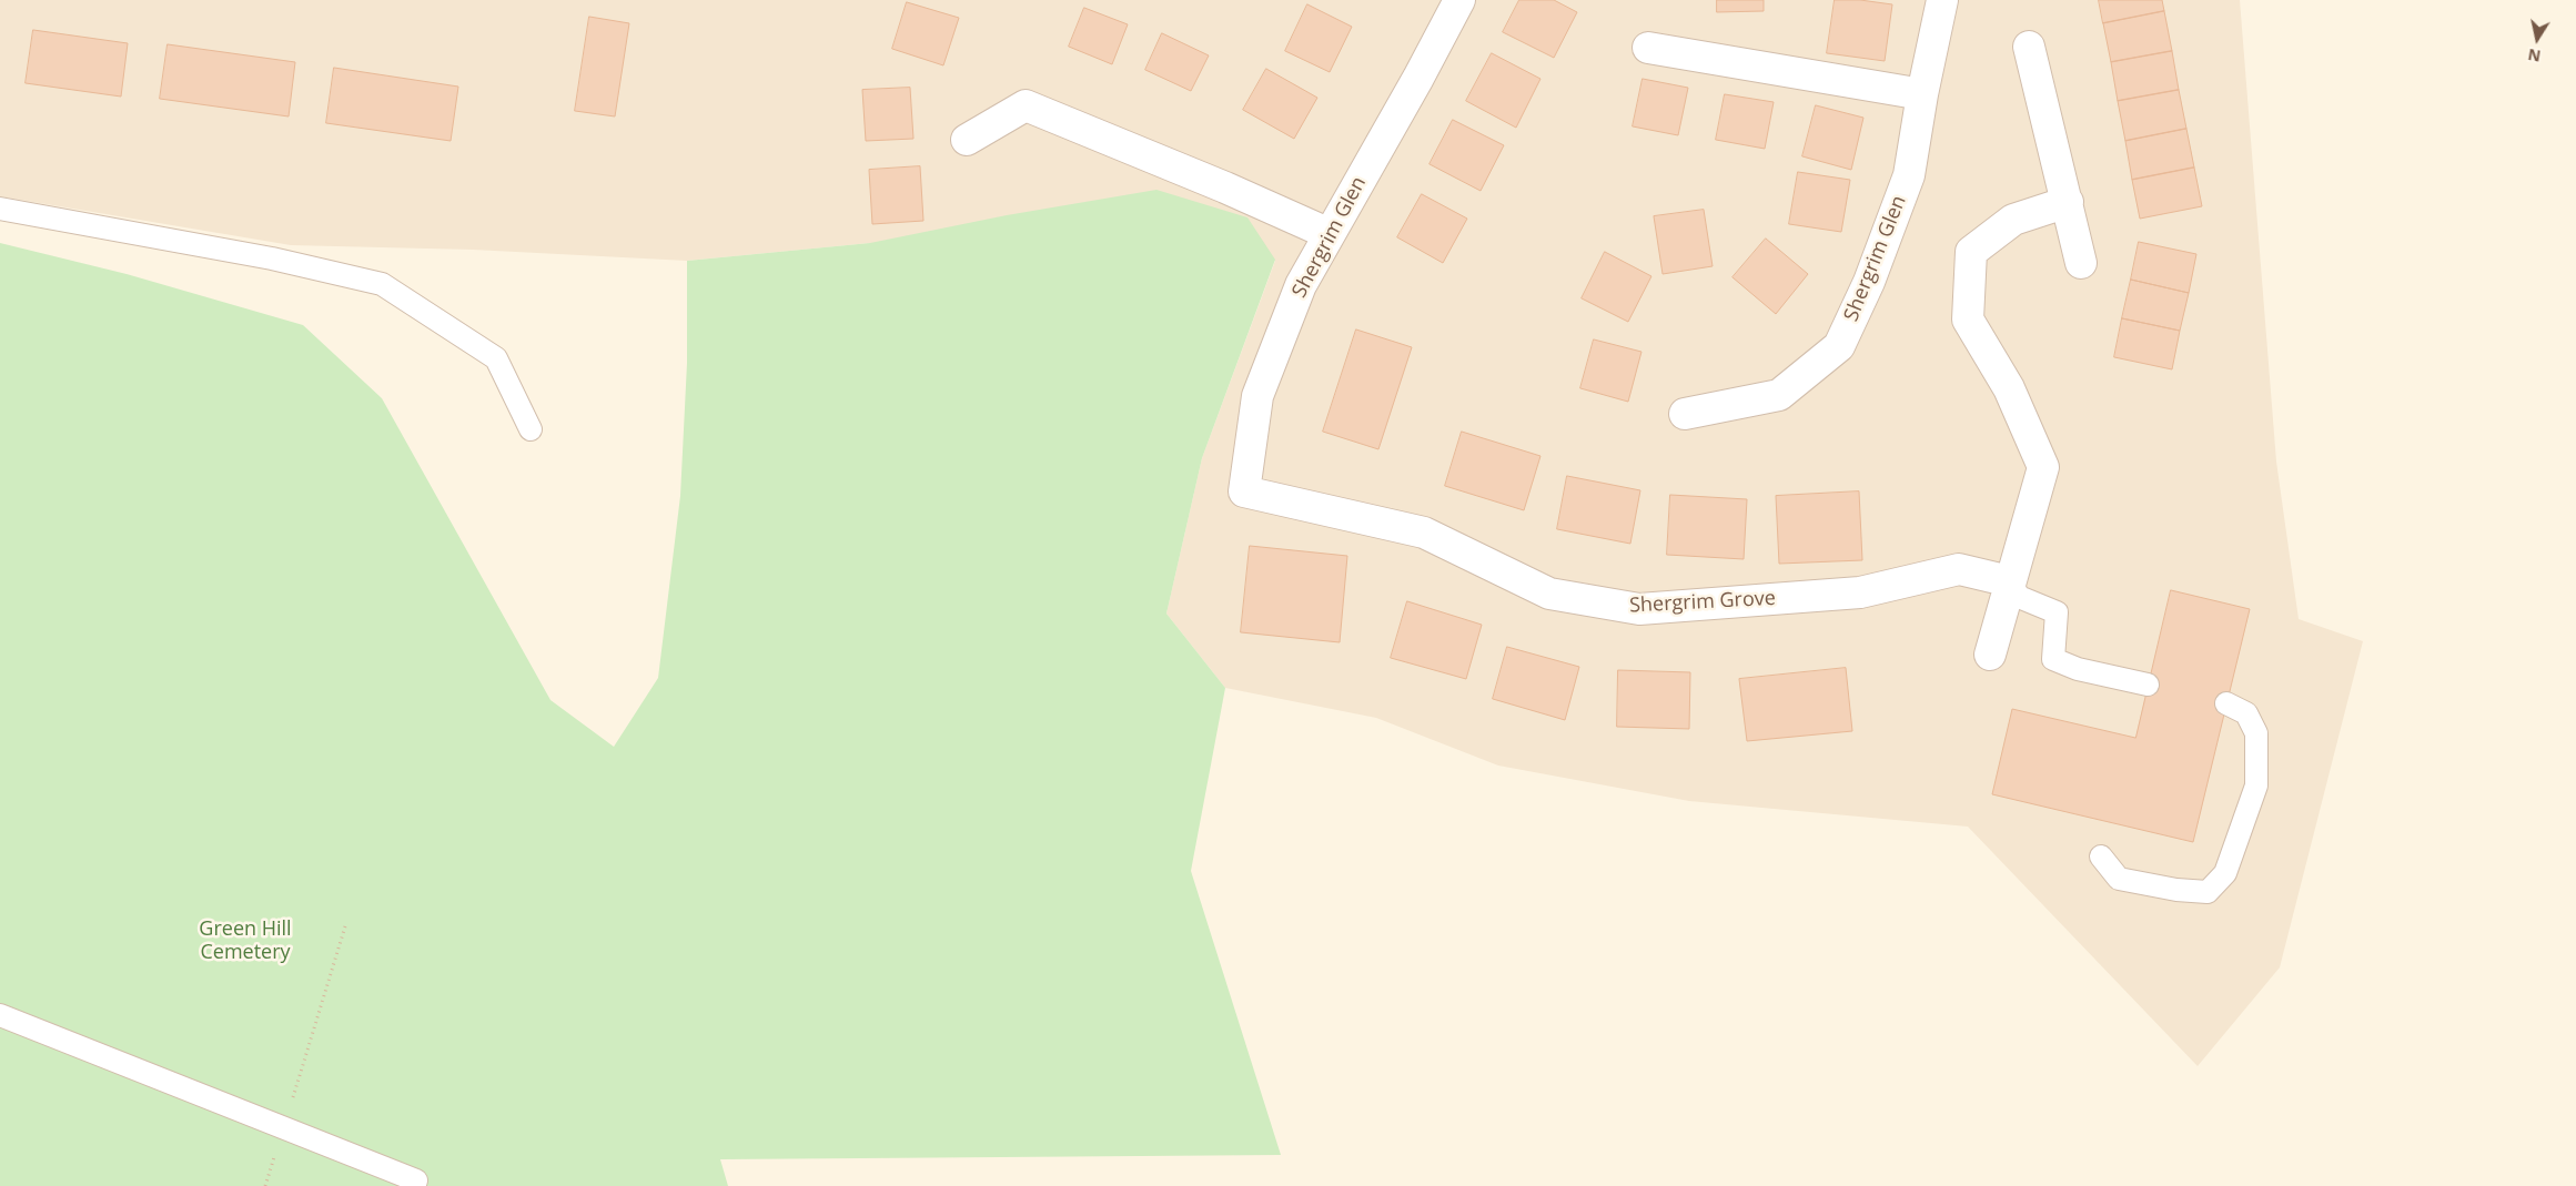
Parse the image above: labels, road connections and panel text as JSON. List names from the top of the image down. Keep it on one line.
{"streets":{"street":["Shergrim Glen","Shergrim Grove"]},"crossings":[["Shergrim Glen","Shergrim Grove"]],"parks":["Green Hill Cemetery"],"north":"bottom"}
